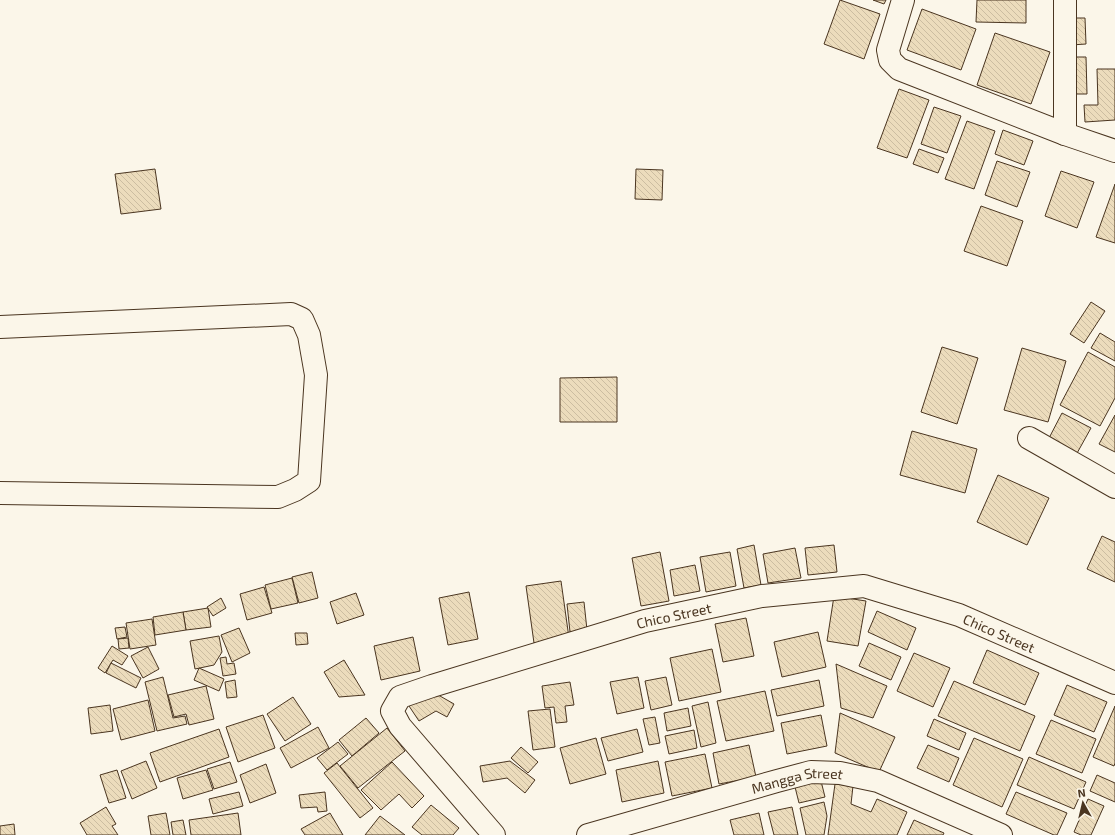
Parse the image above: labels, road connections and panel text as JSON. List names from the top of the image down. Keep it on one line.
{"streets":{"street":["Chico Street","Mangga Street"]},"north":"top"}
